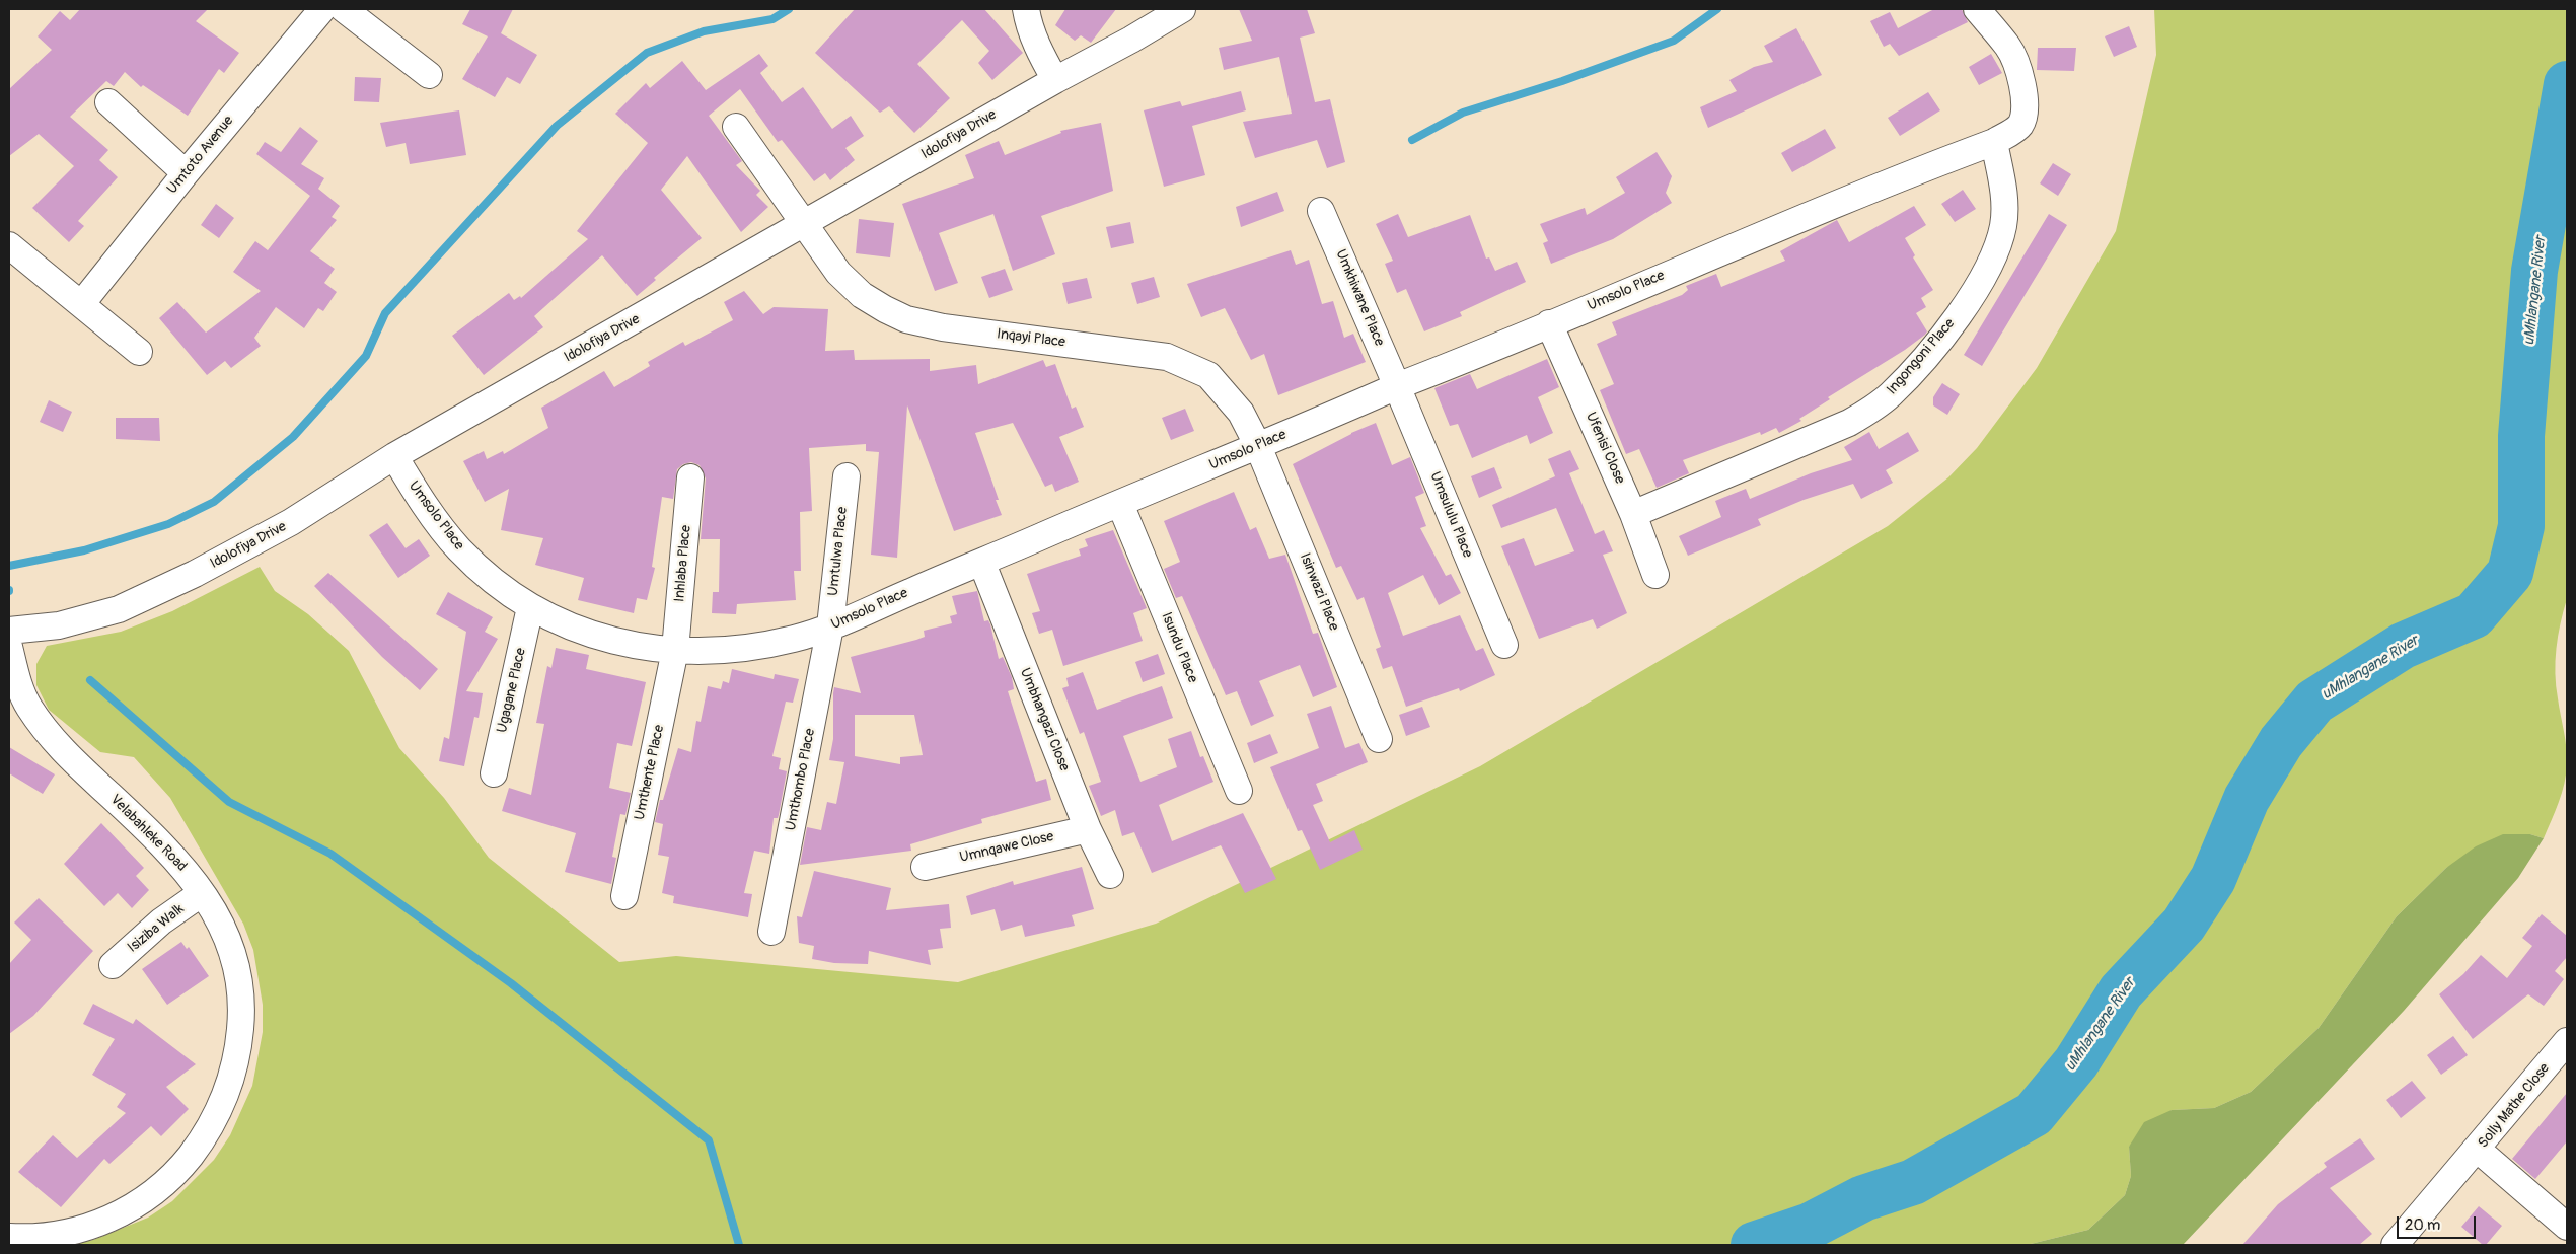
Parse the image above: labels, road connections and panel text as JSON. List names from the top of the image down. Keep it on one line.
{"streets":{"street":["Idolofiya Drive","Umtoto Avenue","Umsolo Place","Umkhiwane Place","Inqayi Place","Ingongoni Place","Ufenisi Close","Umsululu Place","Umtulwa Place","Inhlaba Place","Isinwazi Place","Isundu Place","Ugagane Place","Umbhangazi Close","Umthente Place","Umthombo Place","Velabahleke Road","Umnqawe Close","Isiziba Walk","Solly Mathe Close"]},"crossings":[["Idolofiya Drive","Umsolo Place"],["Idolofiya Drive","Inqayi Place"],["Umsolo Place","Umkhiwane Place"],["Umsolo Place","Inqayi Place"],["Umsolo Place","Ingongoni Place"],["Umsolo Place","Ufenisi Close"],["Umsolo Place","Umsululu Place"],["Umsolo Place","Umtulwa Place"],["Umsolo Place","Inhlaba Place"],["Umsolo Place","Isinwazi Place"],["Umsolo Place","Isundu Place"],["Umsolo Place","Ugagane Place"],["Umsolo Place","Umbhangazi Close"],["Umsolo Place","Umthente Place"],["Umsolo Place","Umthombo Place"],["Umkhiwane Place","Umsululu Place"],["Inqayi Place","Isinwazi Place"],["Ingongoni Place","Ufenisi Close"],["Umtulwa Place","Umthombo Place"],["Inhlaba Place","Umthente Place"],["Umbhangazi Close","Umnqawe Close"],["Velabahleke Road","Isiziba Walk"]],"water":["uMhlangane River"],"scale_bar":"20 m"}
